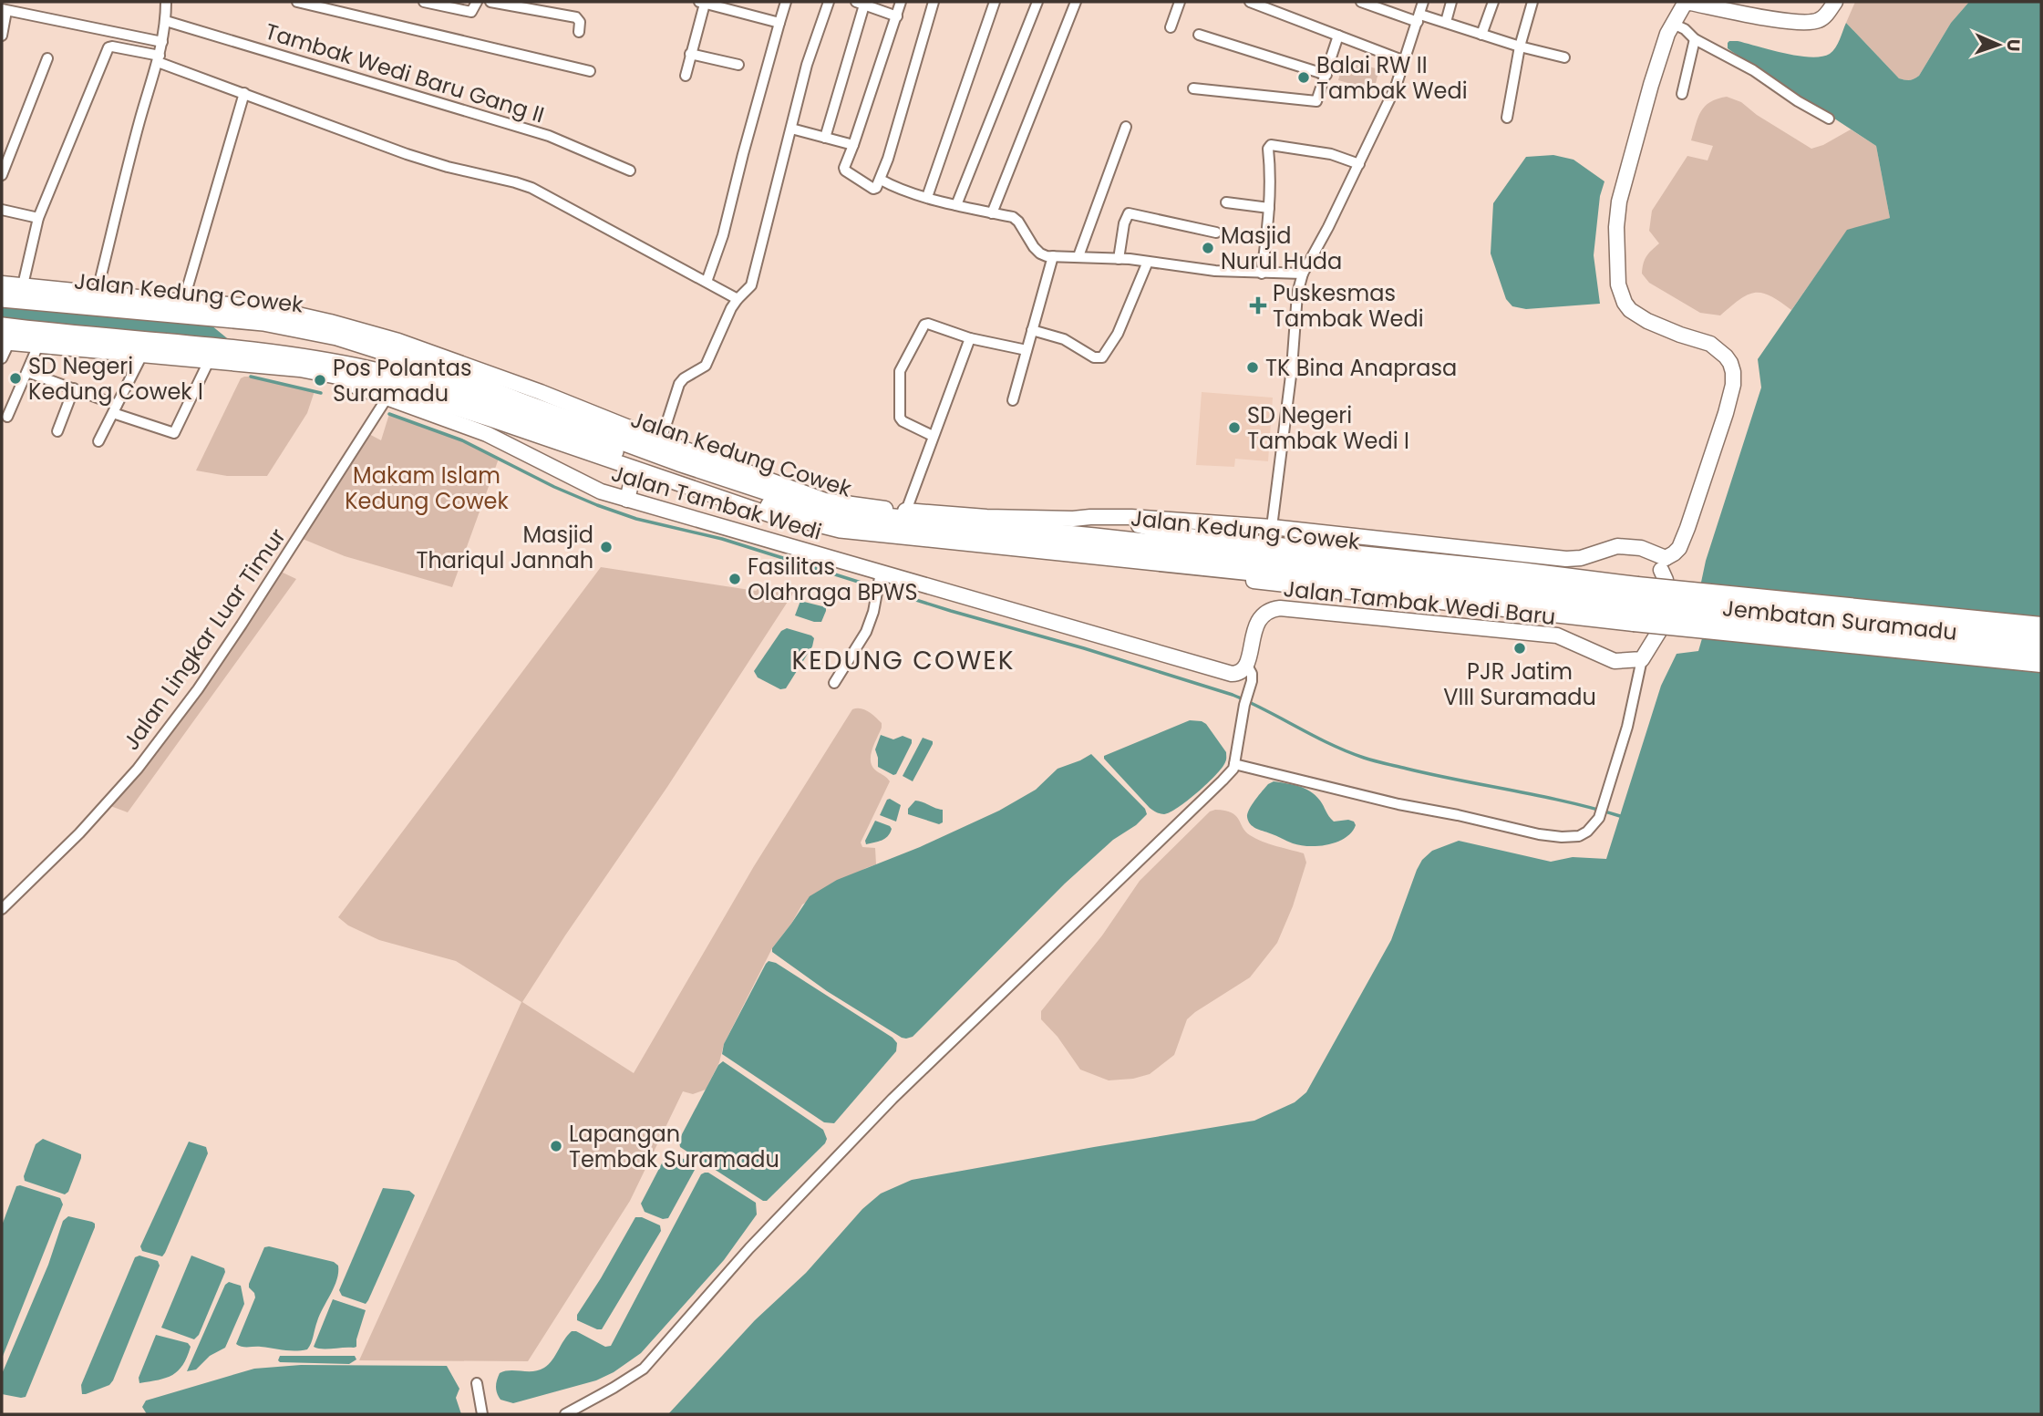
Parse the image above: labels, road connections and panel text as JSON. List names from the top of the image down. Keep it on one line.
{"streets":{"highway":["Jalan Kedung Cowek","Jembatan Suramadu"],"main road":["Jalan Tambak Wedi","Jalan Tambak Wedi Baru"],"street":["Tambak Wedi Baru Gang II","Jalan Lingkar Luar Timur"]},"crossings":[["Jalan Kedung Cowek","Jalan Tambak Wedi"],["Jalan Kedung Cowek","Jembatan Suramadu"],["Jalan Tambak Wedi","Jalan Tambak Wedi Baru"],["Jalan Tambak Wedi","Jalan Lingkar Luar Timur"]],"districts":["KEDUNG COWEK"],"parks":["Makam Islam Kedung Cowek"],"places":{"other":["Balai RW II Tambak Wedi","Masjid Nurul Huda","TK Bina Anaprasa","SD Negeri Kedung Cowek I","Pos Polantas Suramadu","SD Negeri Tambak Wedi I","Masjid Thariqul Jannah","Fasilitas Olahraga BPWS","PJR Jatim VIII Suramadu","Lapangan Tembak Suramadu"],"health":["Puskesmas Tambak Wedi"]},"north":"right"}
